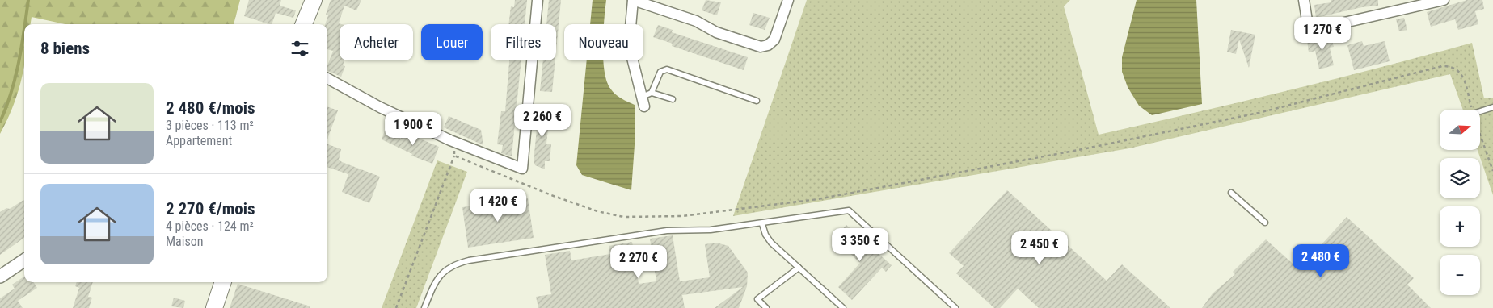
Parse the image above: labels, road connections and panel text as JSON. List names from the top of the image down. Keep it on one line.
{"north":"right","page":{"price":["1 270 €","2 260 €","1 900 €","1 420 €","3 350 €","2 450 €","2 480 €","2 270 €"],"chip":["Acheter","Louer","Filtres","Nouveau"],"heading":"8 biens","list":[{"name":"2 480 €/mois","note":"3 pièces · 113 m² · Appartement"},{"name":"2 270 €/mois","note":"4 pièces · 124 m² · Maison"}],"map_buttons":["+","−"]}}
